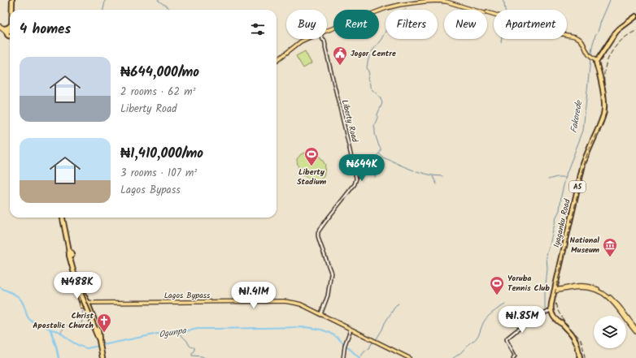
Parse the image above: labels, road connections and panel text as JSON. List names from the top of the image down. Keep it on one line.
{"streets":{"highway":["A5","Iyaganku Road"],"main road":["Lagos Bypass"],"street":["Liberty Road"]},"crossings":[["Liberty Road","Lagos Bypass"]],"water":["Fakorede","Ogunpa"],"places":{"public building":["Jogor Centre"],"sports":["Liberty Stadium","Yoruba Tennis Club"],"museum":["National Museum"],"church":["Christ Apostolic Church"]},"page":{"chip":["Buy","Rent","Filters","New","Apartment"],"heading":"4 homes","list":[{"name":"₦644,000/mo","note":"2 rooms · 62 m² · Liberty Road"},{"name":"₦1,410,000/mo","note":"3 rooms · 107 m² · Lagos Bypass"}],"price":["₦644K","₦488K","₦1.41M","₦1.85M"]}}
